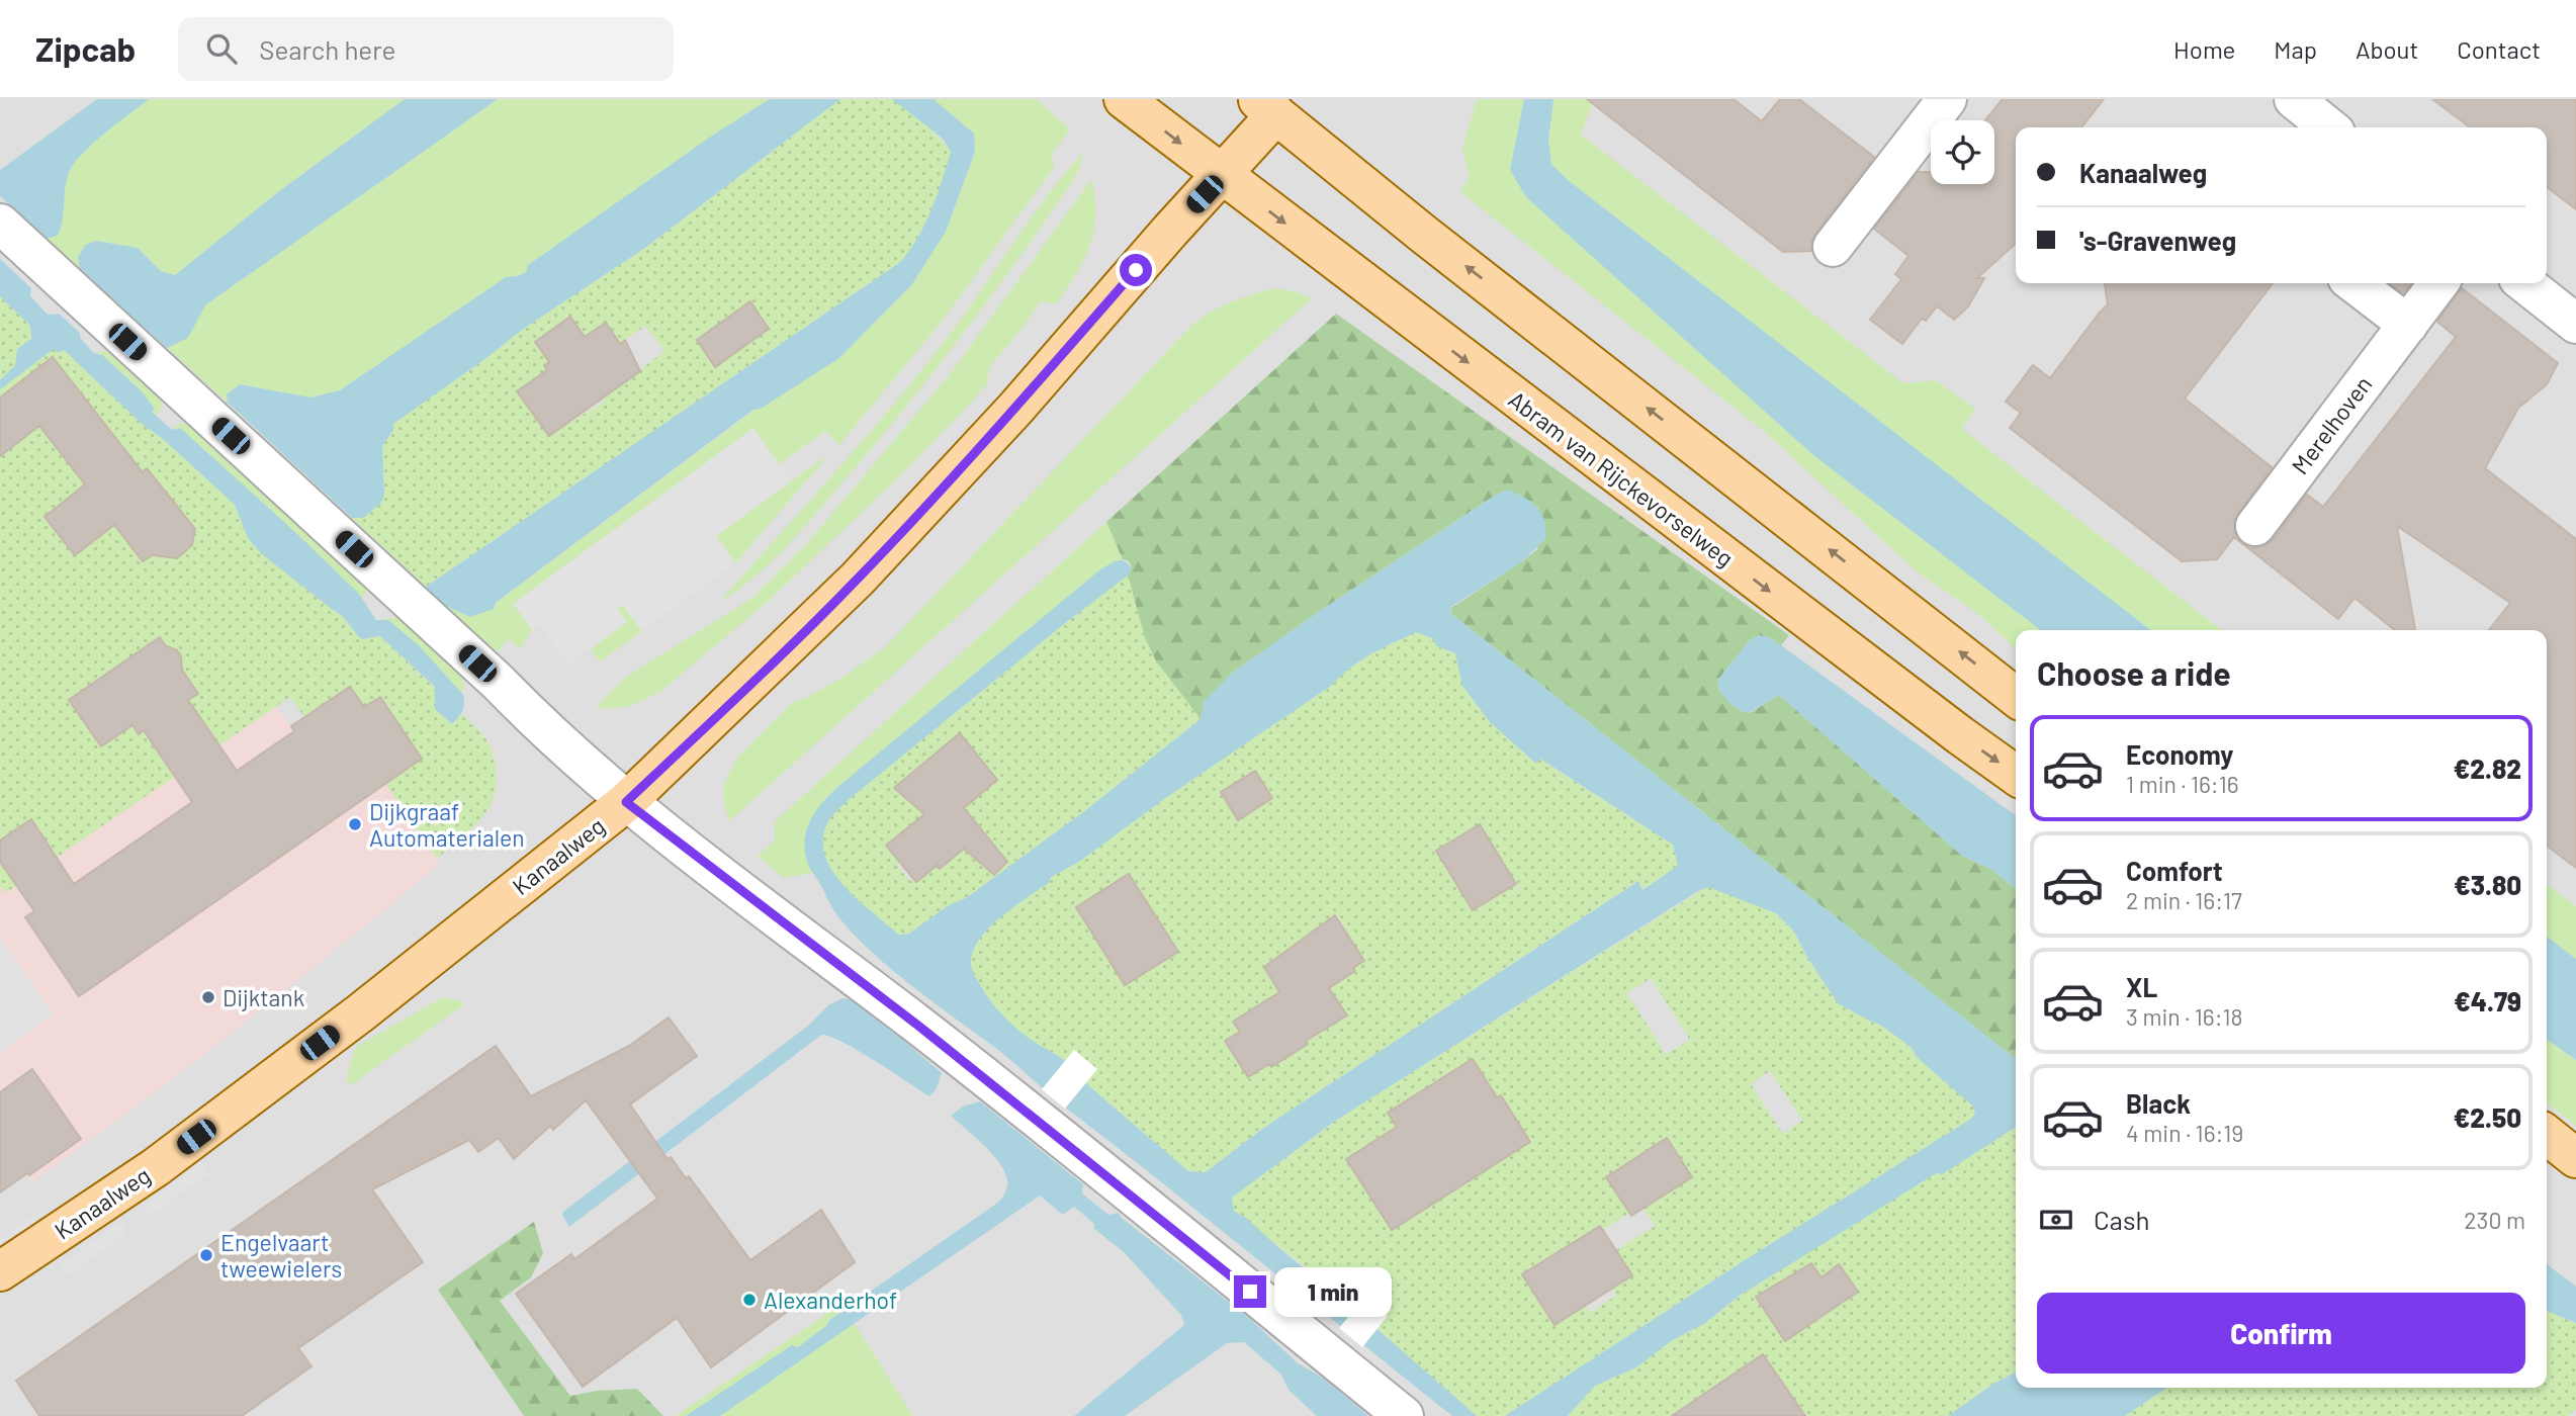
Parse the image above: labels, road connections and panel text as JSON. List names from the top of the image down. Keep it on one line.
{"streets":{"main road":["Abram van Rijckevorselweg","Kanaalweg"],"street":["Merelhoven"]},"crossings":[["Abram van Rijckevorselweg","Kanaalweg"]],"places":["Dijkgraaf Automaterialen","Dijktank","Engelvaart tweewielers","Alexanderhof"],"page":{"header":"Zipcab","search":"Search here","nav":["Home","Map","About","Contact"],"banner":["Kanaalweg","'s-Gravenweg"],"heading":"Choose a ride","list":[{"name":"Economy","note":"1 min · 16:16","value":"€2.82"},{"name":"Comfort","note":"2 min · 16:17","value":"€3.80"},{"name":"XL","note":"3 min · 16:18","value":"€4.79"},{"name":"Black","note":"4 min · 16:19","value":"€2.50"}],"pay":["Cash","230 m"],"bubble":"1 min","buttons":"Confirm"}}
